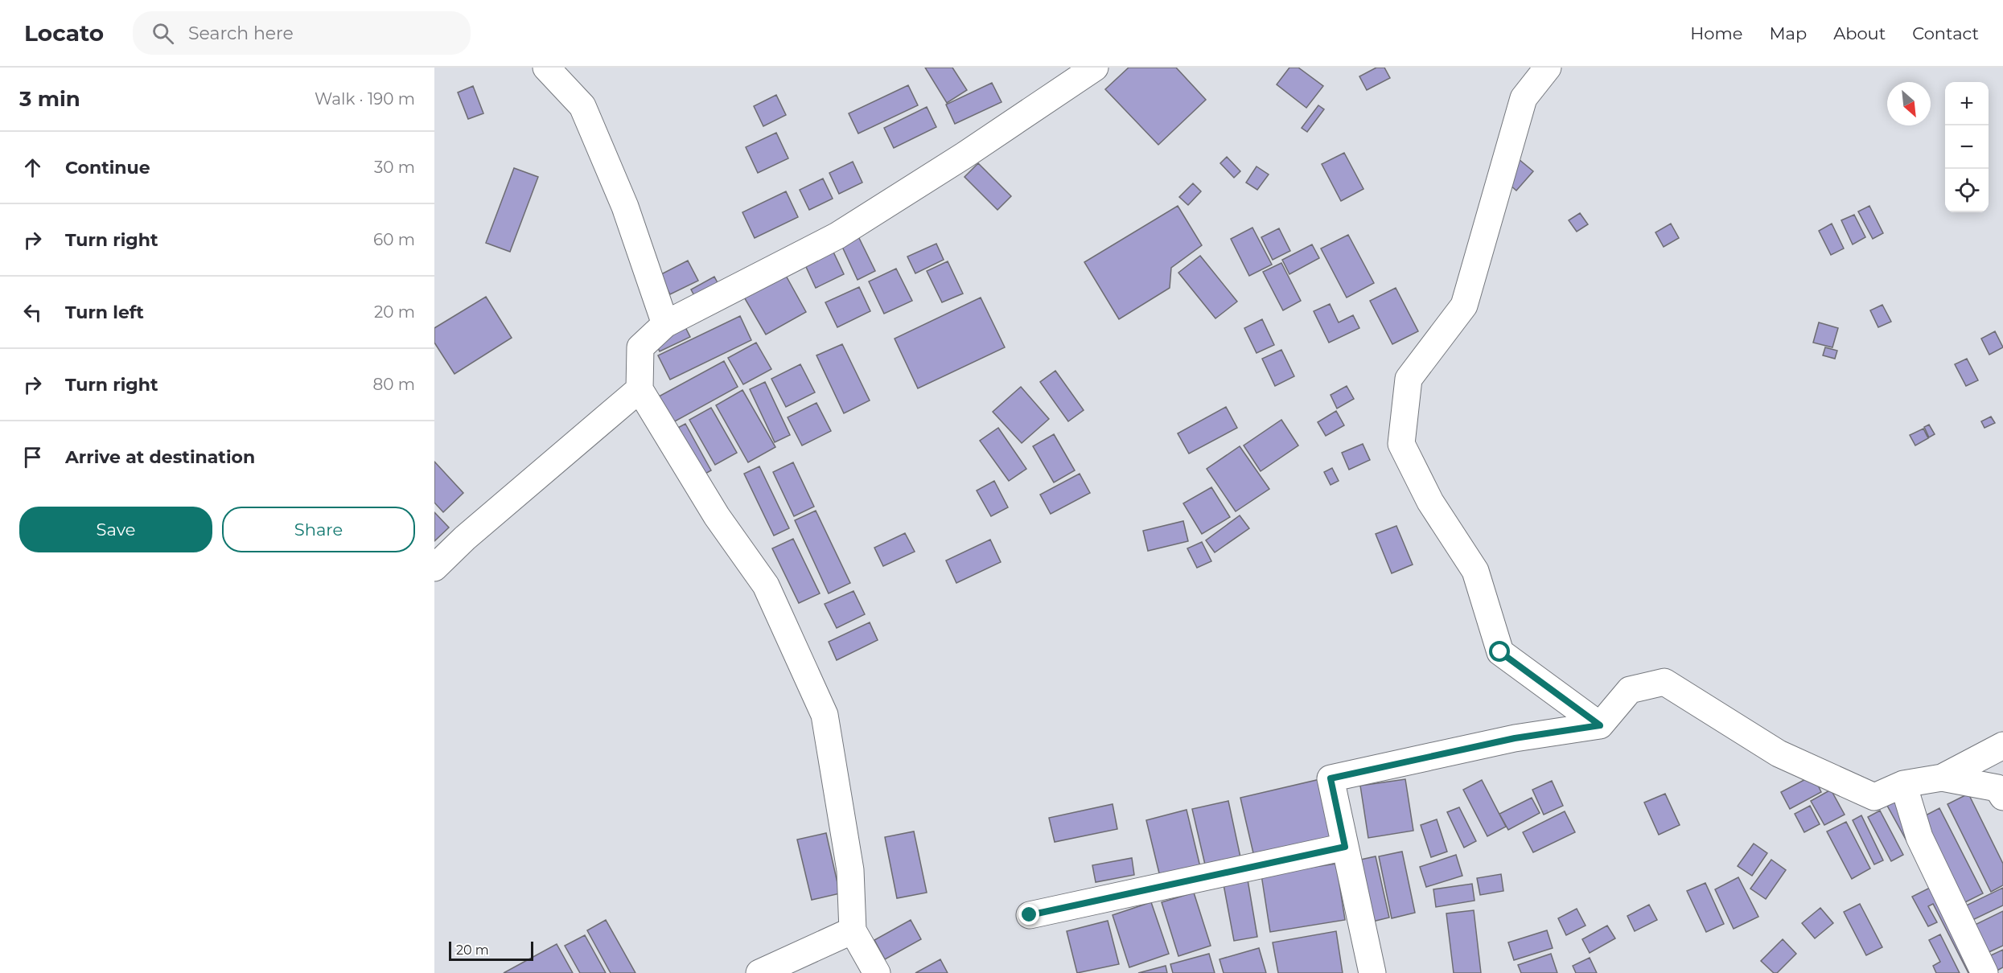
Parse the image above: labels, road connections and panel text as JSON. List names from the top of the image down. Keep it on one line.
{"scale_bar":"20 m","north":"bottom right","page":{"header":"Locato","search":"Search here","nav":["Home","Map","About","Contact"],"heading":["3 min","Walk · 190 m"],"map_buttons":["+","−"],"list":[["Continue","30 m"],["Turn right","60 m"],["Turn left","20 m"],["Turn right","80 m"],"Arrive at destination"],"buttons":["Save","Share"],"scale":"20 m"}}
